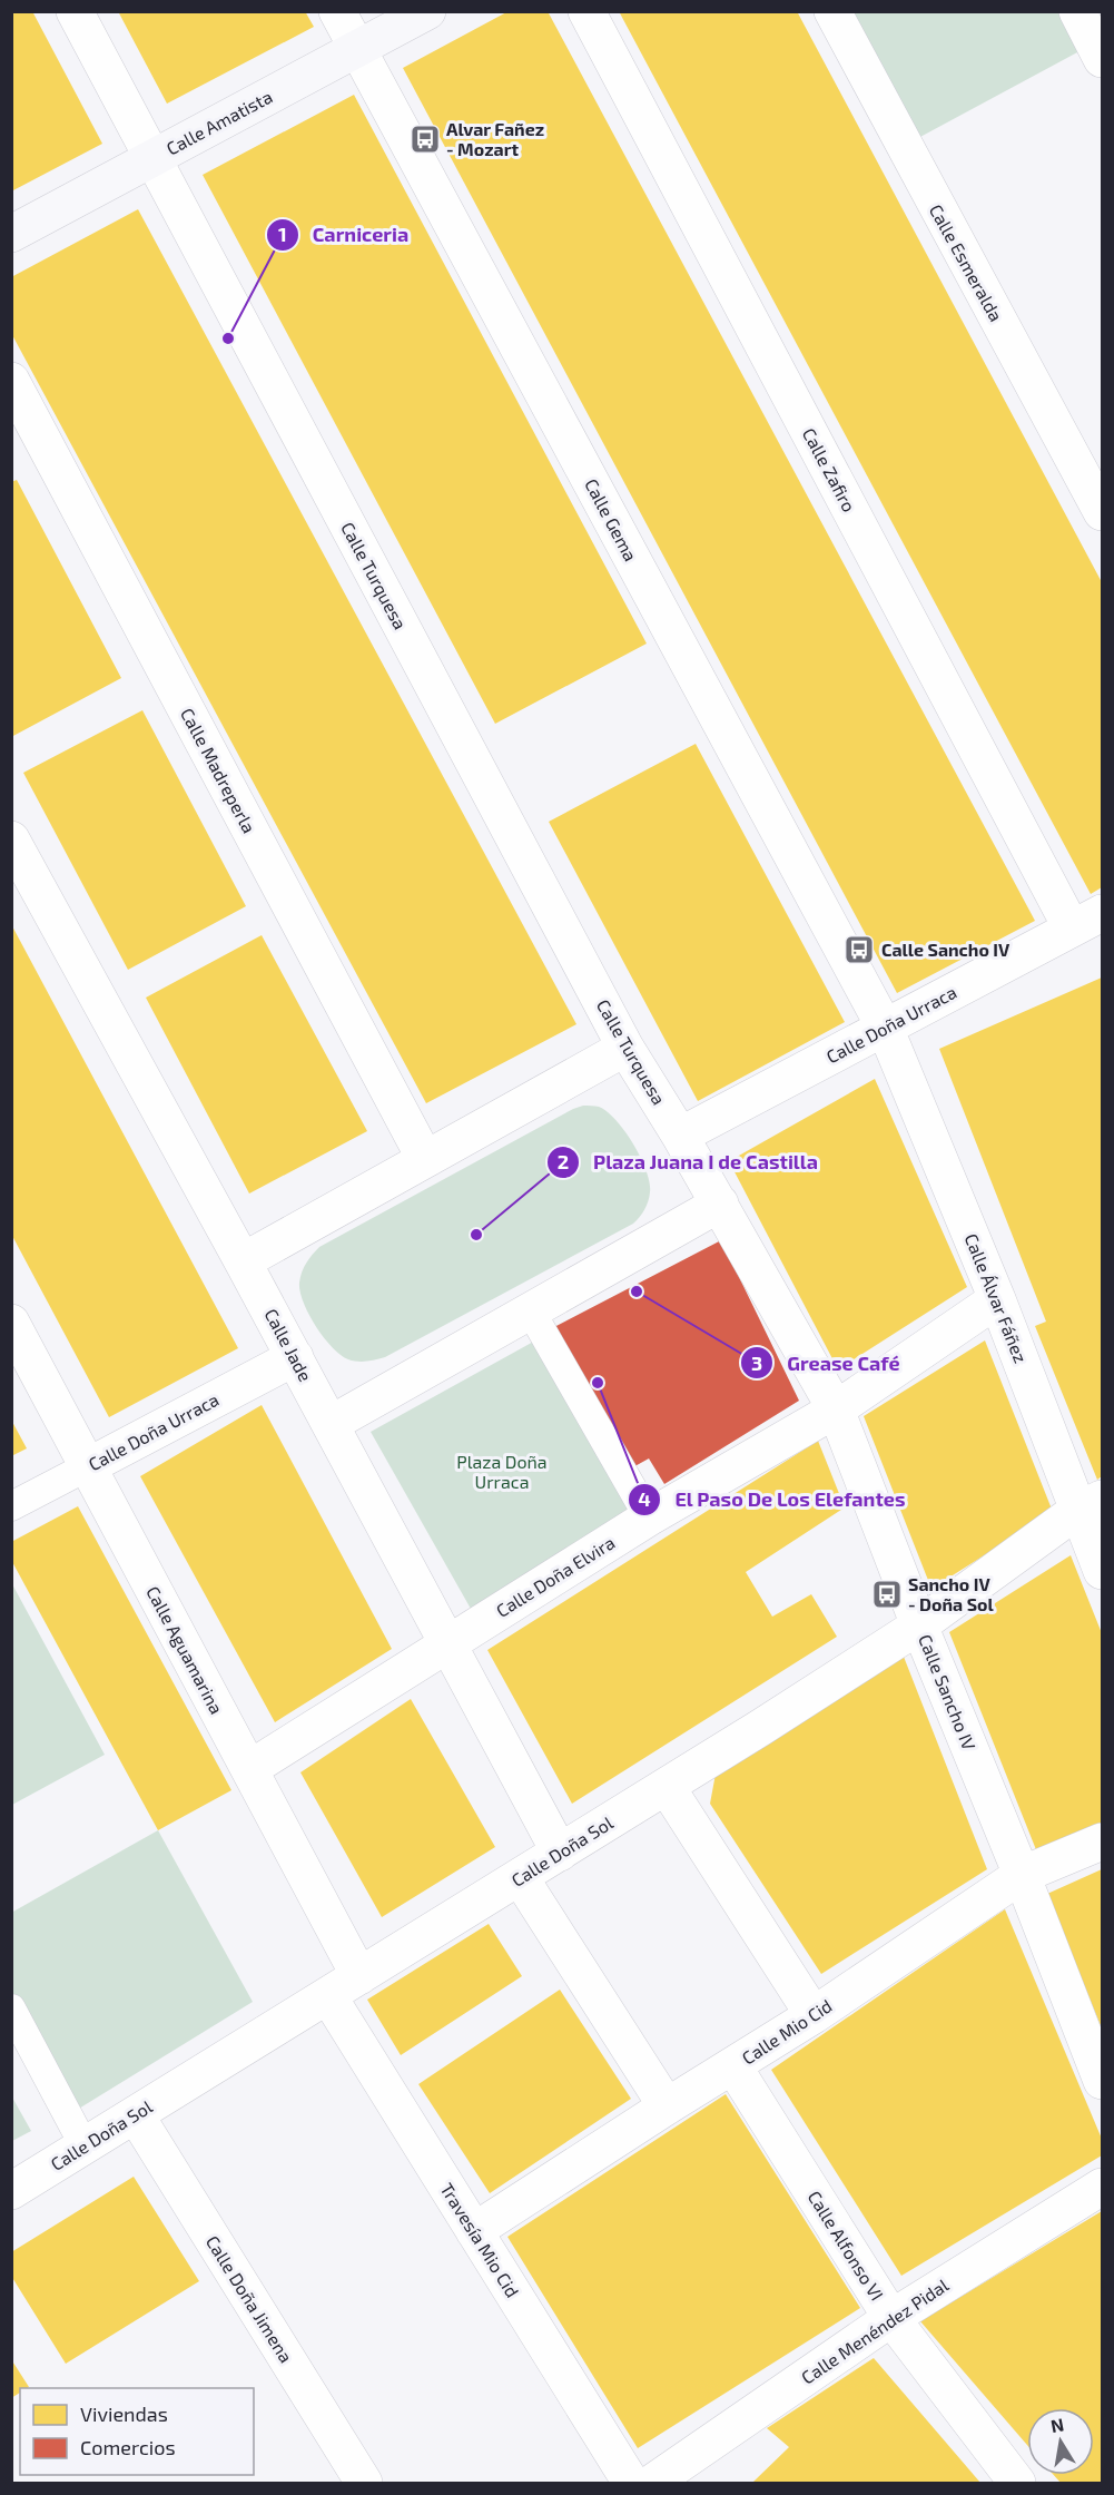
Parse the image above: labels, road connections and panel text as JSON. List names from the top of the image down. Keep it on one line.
{"streets":{"main road":["Calle Amatista"],"street":["Calle Esmeralda","Calle Zafiro","Calle Gema","Calle Turquesa","Calle Madreperla","Calle Doña Urraca","Calle Álvar Fáñez","Calle Jade","Calle Doña Elvira","Calle Aguamarina","Calle Sancho IV","Calle Doña Sol","Calle Mio Cid","Travesía Mio Cid","Calle Alfonso VI","Calle Doña Jimena","Calle Menéndez Pidal"]},"crossings":[["Calle Amatista","Calle Gema"],["Calle Amatista","Calle Turquesa"],["Calle Zafiro","Calle Doña Urraca"],["Calle Gema","Calle Doña Urraca"],["Calle Gema","Calle Álvar Fáñez"],["Calle Turquesa","Calle Doña Urraca"],["Calle Turquesa","Calle Sancho IV"],["Calle Doña Urraca","Calle Álvar Fáñez"],["Calle Doña Urraca","Calle Jade"],["Calle Doña Urraca","Calle Aguamarina"],["Calle Doña Urraca","Calle Sancho IV"],["Calle Álvar Fáñez","Calle Doña Elvira"],["Calle Álvar Fáñez","Calle Doña Sol"],["Calle Jade","Calle Doña Elvira"],["Calle Jade","Calle Doña Sol"],["Calle Doña Elvira","Calle Aguamarina"],["Calle Doña Elvira","Calle Sancho IV"],["Calle Aguamarina","Calle Doña Sol"],["Calle Sancho IV","Calle Doña Sol"],["Calle Sancho IV","Calle Mio Cid"],["Calle Doña Sol","Travesía Mio Cid"],["Calle Doña Sol","Calle Doña Jimena"],["Calle Mio Cid","Travesía Mio Cid"],["Calle Mio Cid","Calle Alfonso VI"],["Calle Alfonso VI","Calle Menéndez Pidal"]],"parks":["Plaza Doña Urraca"],"places":{"bus stop":["Alvar Fañez - Mozart","Calle Sancho IV","Sancho IV - Doña Sol"],"other":["Carniceria","Plaza Juana I de Castilla","Grease Café","El Paso De Los Elefantes"]},"legend":["Viviendas","Comercios"],"north":"top"}
